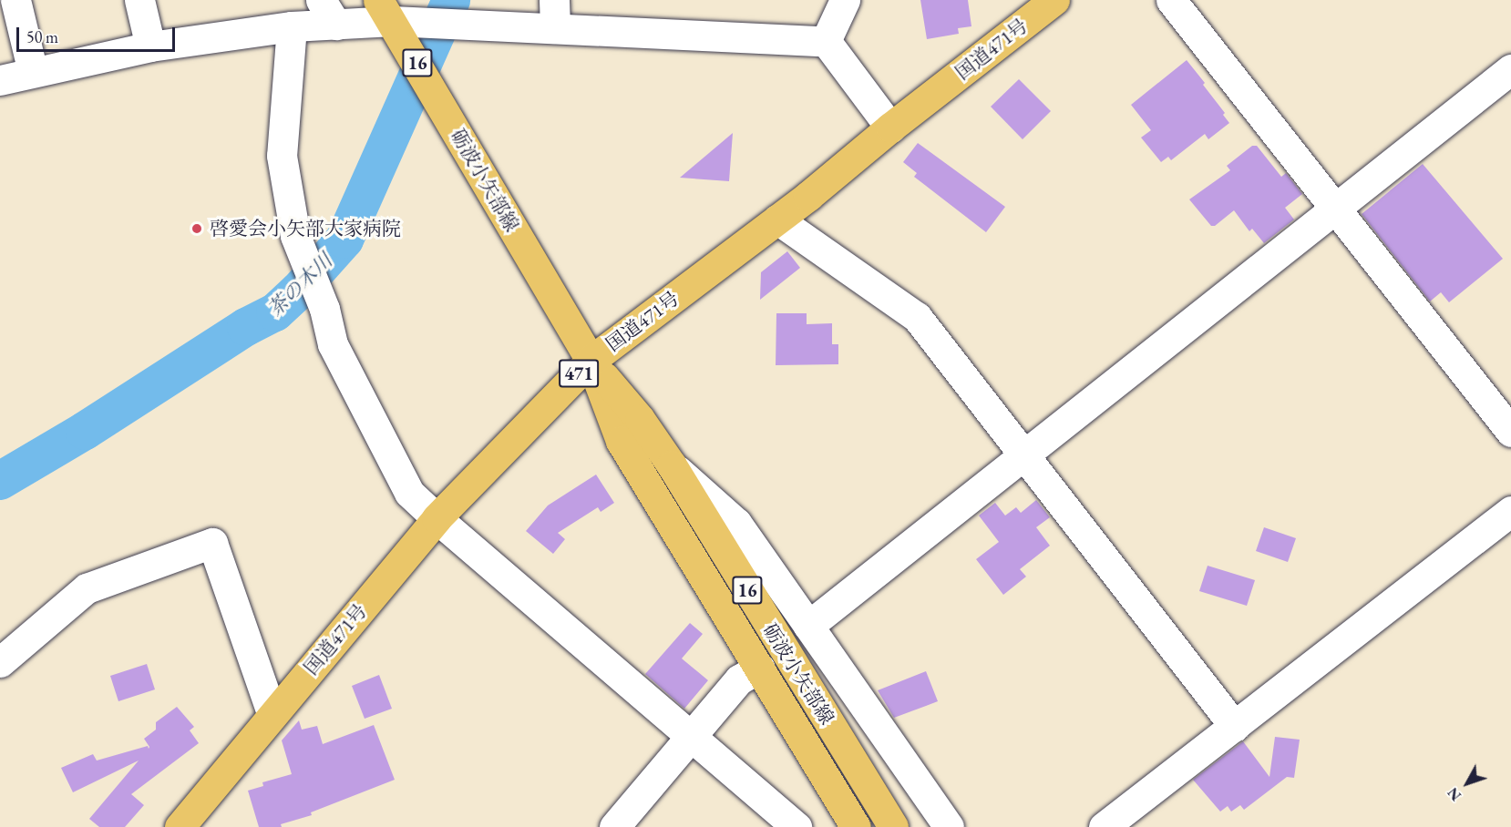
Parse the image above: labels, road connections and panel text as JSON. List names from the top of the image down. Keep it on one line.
{"streets":{"main road":["国道471号","16","砺波小矢部線","471"]},"crossings":[["国道471号","砺波小矢部線"]],"water":["茶の木川"],"places":["啓愛会小矢部大家病院"],"scale_bar":"50 m","north":"bottom left"}
